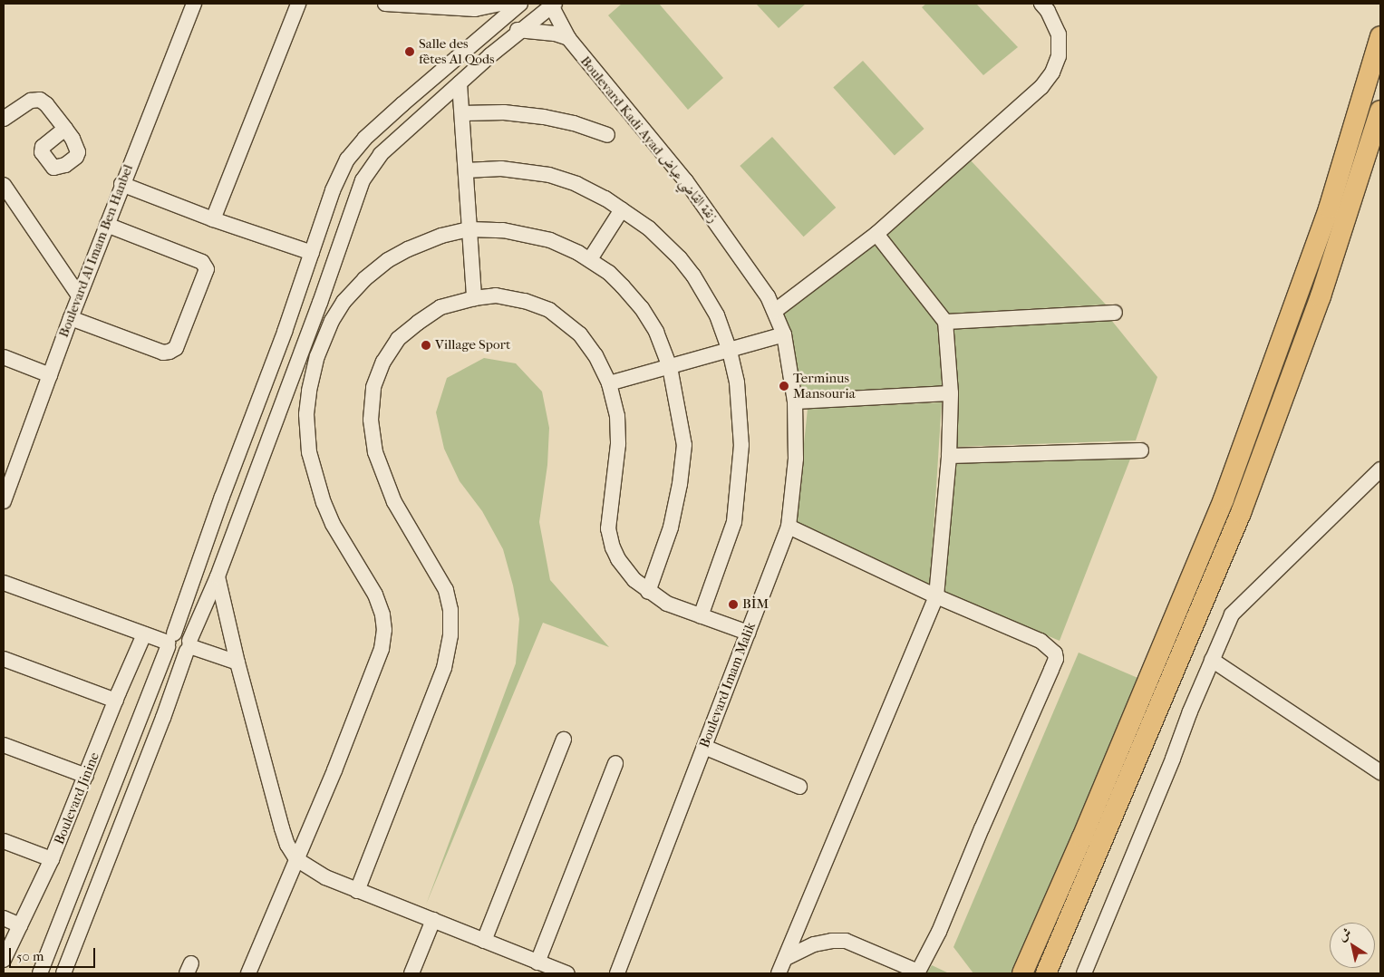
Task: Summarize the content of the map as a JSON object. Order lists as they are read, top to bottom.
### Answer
{
  "streets": {
    "street": [
      "Boulevard Kadi Ayad زنقة القاضي عياض",
      "Boulevard Al Imam Ben Hanbel",
      "Boulevard Imam Malik",
      "Boulevard Jinine"
    ]
  },
  "crossings": [
    ["Boulevard Kadi Ayad زنقة القاضي عياض", "Boulevard Imam Malik"]
  ],
  "places": [
    "Salle des fêtes Al Qods",
    "Village Sport",
    "Terminus Mansouria",
    "BİM"
  ],
  "scale_bar": "50 m",
  "north": "top left"
}
